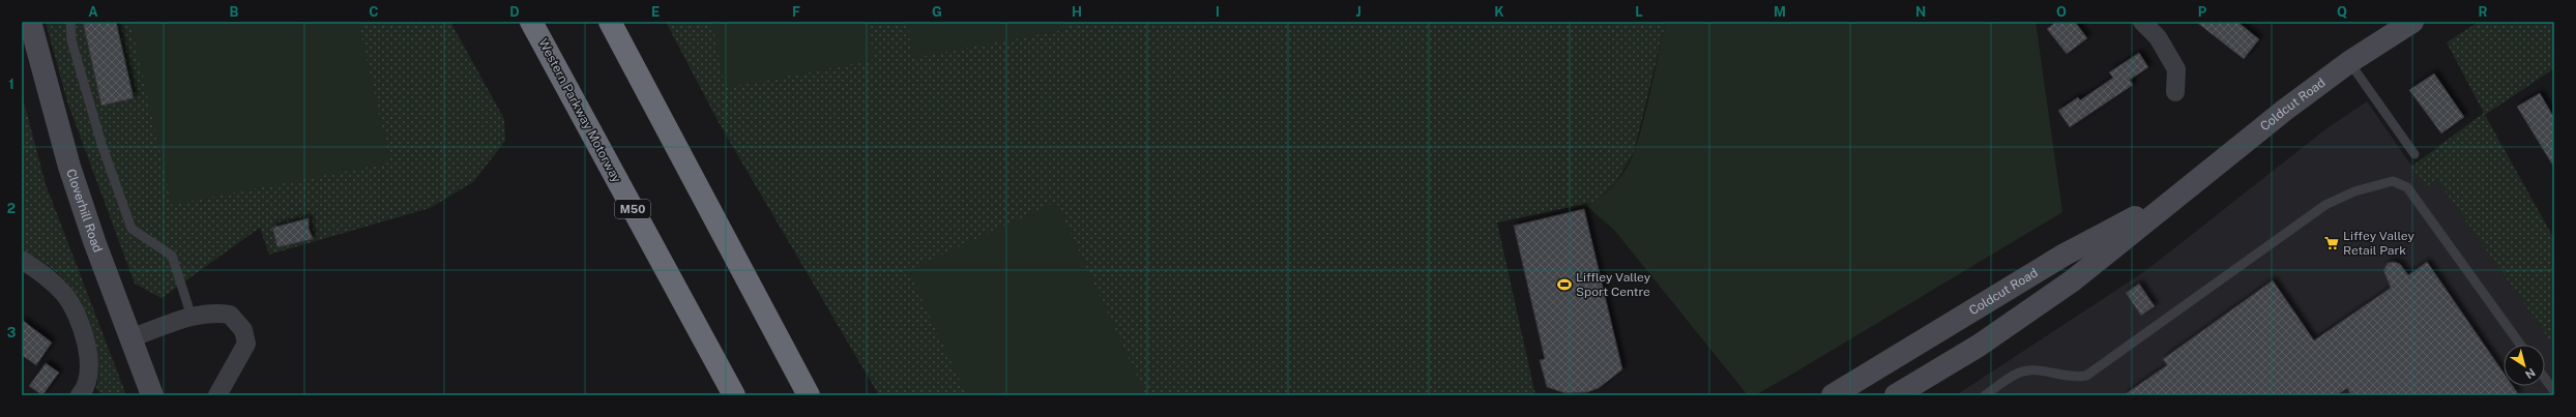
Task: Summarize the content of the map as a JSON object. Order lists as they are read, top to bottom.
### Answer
{
  "streets": {
    "highway": ["Western Parkway Motorway", "M50"],
    "main road": ["Coldcut Road", "Cloverhill Road"]
  },
  "places": {
    "supermarket": ["Liffey Valley Retail Park"],
    "sports": ["Liffley Valley Sport Centre"]
  },
  "north": "bottom right",
  "grid": {
    "columns": [
      "A",
      "B",
      "C",
      "D",
      "E",
      "F",
      "G",
      "H",
      "I",
      "J",
      "K",
      "L",
      "M",
      "N",
      "O",
      "P",
      "Q",
      "R"
    ],
    "rows": ["1", "2", "3"]
  }
}
